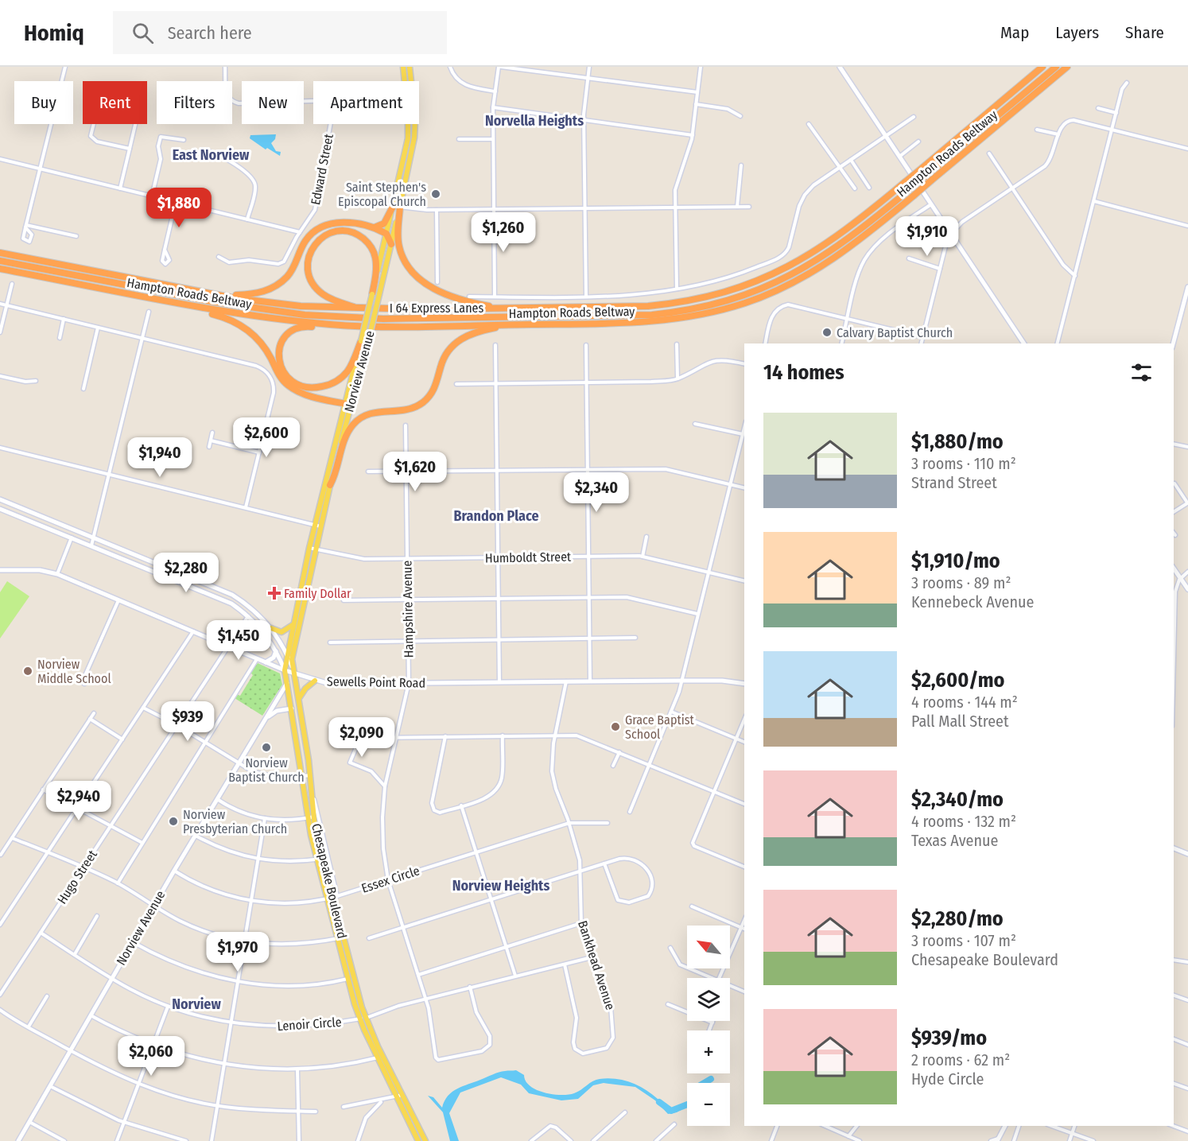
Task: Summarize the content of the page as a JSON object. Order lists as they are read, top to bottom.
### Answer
{
  "streets": {
    "highway": ["Hampton Roads Beltway", "I 64 Express Lanes"],
    "main road": ["Norview Avenue", "Sewells Point Road", "Chesapeake Boulevard"],
    "street": [
      "Edward Street",
      "Humboldt Street",
      "Hampshire Avenue",
      "Hugo Street",
      "Essex Circle",
      "Bankhead Avenue",
      "Lenoir Circle"
    ]
  },
  "crossings": [
    ["Norview Avenue", "Humboldt Street"],
    ["Norview Avenue", "Sewells Point Road"],
    ["Norview Avenue", "Essex Circle"],
    ["Norview Avenue", "Chesapeake Boulevard"],
    ["Norview Avenue", "Lenoir Circle"],
    ["Humboldt Street", "Hampshire Avenue"],
    ["Hampshire Avenue", "Sewells Point Road"],
    ["Hampshire Avenue", "Essex Circle"],
    ["Hampshire Avenue", "Lenoir Circle"],
    ["Sewells Point Road", "Hugo Street"],
    ["Sewells Point Road", "Chesapeake Boulevard"],
    ["Sewells Point Road", "Bankhead Avenue"],
    ["Hugo Street", "Chesapeake Boulevard"],
    ["Hugo Street", "Lenoir Circle"],
    ["Essex Circle", "Chesapeake Boulevard"],
    ["Essex Circle", "Bankhead Avenue"],
    ["Chesapeake Boulevard", "Lenoir Circle"],
    ["Bankhead Avenue", "Lenoir Circle"]
  ],
  "districts": [
    "Norvella Heights",
    "East Norview",
    "Brandon Place",
    "Norview Heights",
    "Norview"
  ],
  "places": {
    "other": [
      "Saint Stephen's Episcopal Church",
      "Calvary Baptist Church",
      "Norview Middle School",
      "Grace Baptist School",
      "Norview Baptist Church",
      "Norview Presbyterian Church"
    ],
    "health": ["Family Dollar"]
  },
  "north": "top left",
  "page": {
    "header": "Homiq",
    "search": "Search here",
    "nav": ["Map", "Layers", "Share"],
    "chip": [
      "Buy",
      "Rent",
      "Filters",
      "New",
      "Apartment"
    ],
    "price": [
      "$1,880",
      "$1,260",
      "$1,910",
      "$2,600",
      "$1,940",
      "$1,620",
      "$2,340",
      "$2,280",
      "$1,450",
      "$939",
      "$2,090",
      "$2,940",
      "$1,970",
      "$2,060"
    ],
    "heading": "14 homes",
    "list": [
      {
        "name": "$1,880/mo",
        "note": "3 rooms · 110 m² · Strand Street"
      },
      {
        "name": "$1,910/mo",
        "note": "3 rooms · 89 m² · Kennebeck Avenue"
      },
      {
        "name": "$2,600/mo",
        "note": "4 rooms · 144 m² · Pall Mall Street"
      },
      {
        "name": "$2,340/mo",
        "note": "4 rooms · 132 m² · Texas Avenue"
      },
      {
        "name": "$2,280/mo",
        "note": "3 rooms · 107 m² · Chesapeake Boulevard"
      },
      {
        "name": "$939/mo",
        "note": "2 rooms · 62 m² · Hyde Circle"
      }
    ],
    "map_buttons": ["+", "−"]
  }
}
